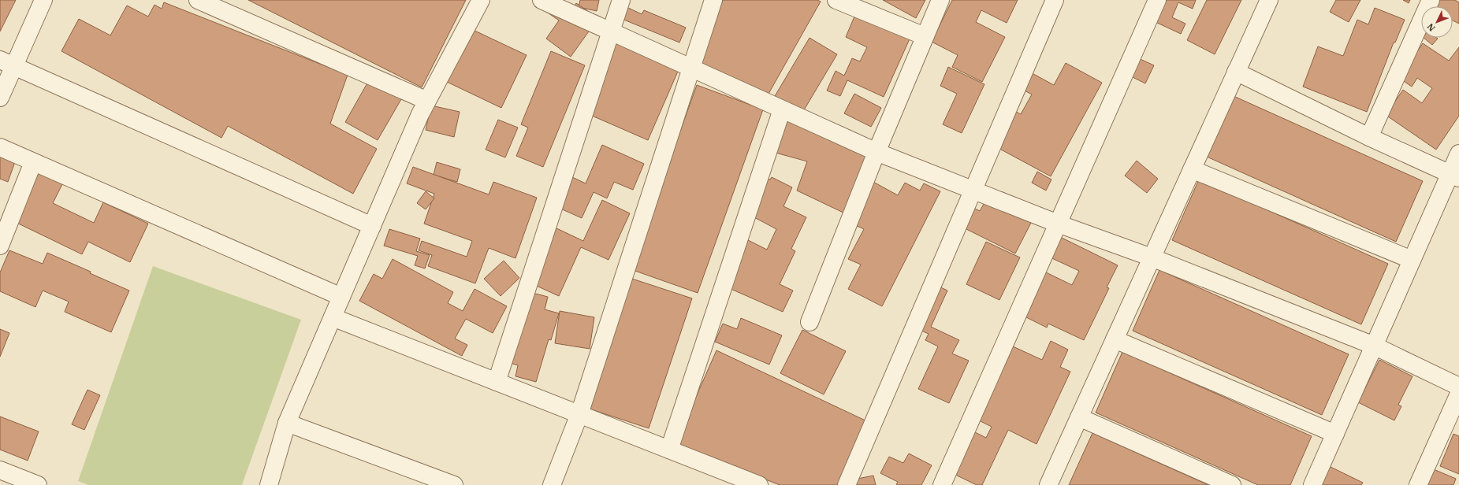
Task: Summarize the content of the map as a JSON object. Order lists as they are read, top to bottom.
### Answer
{
  "north": "bottom left"
}
